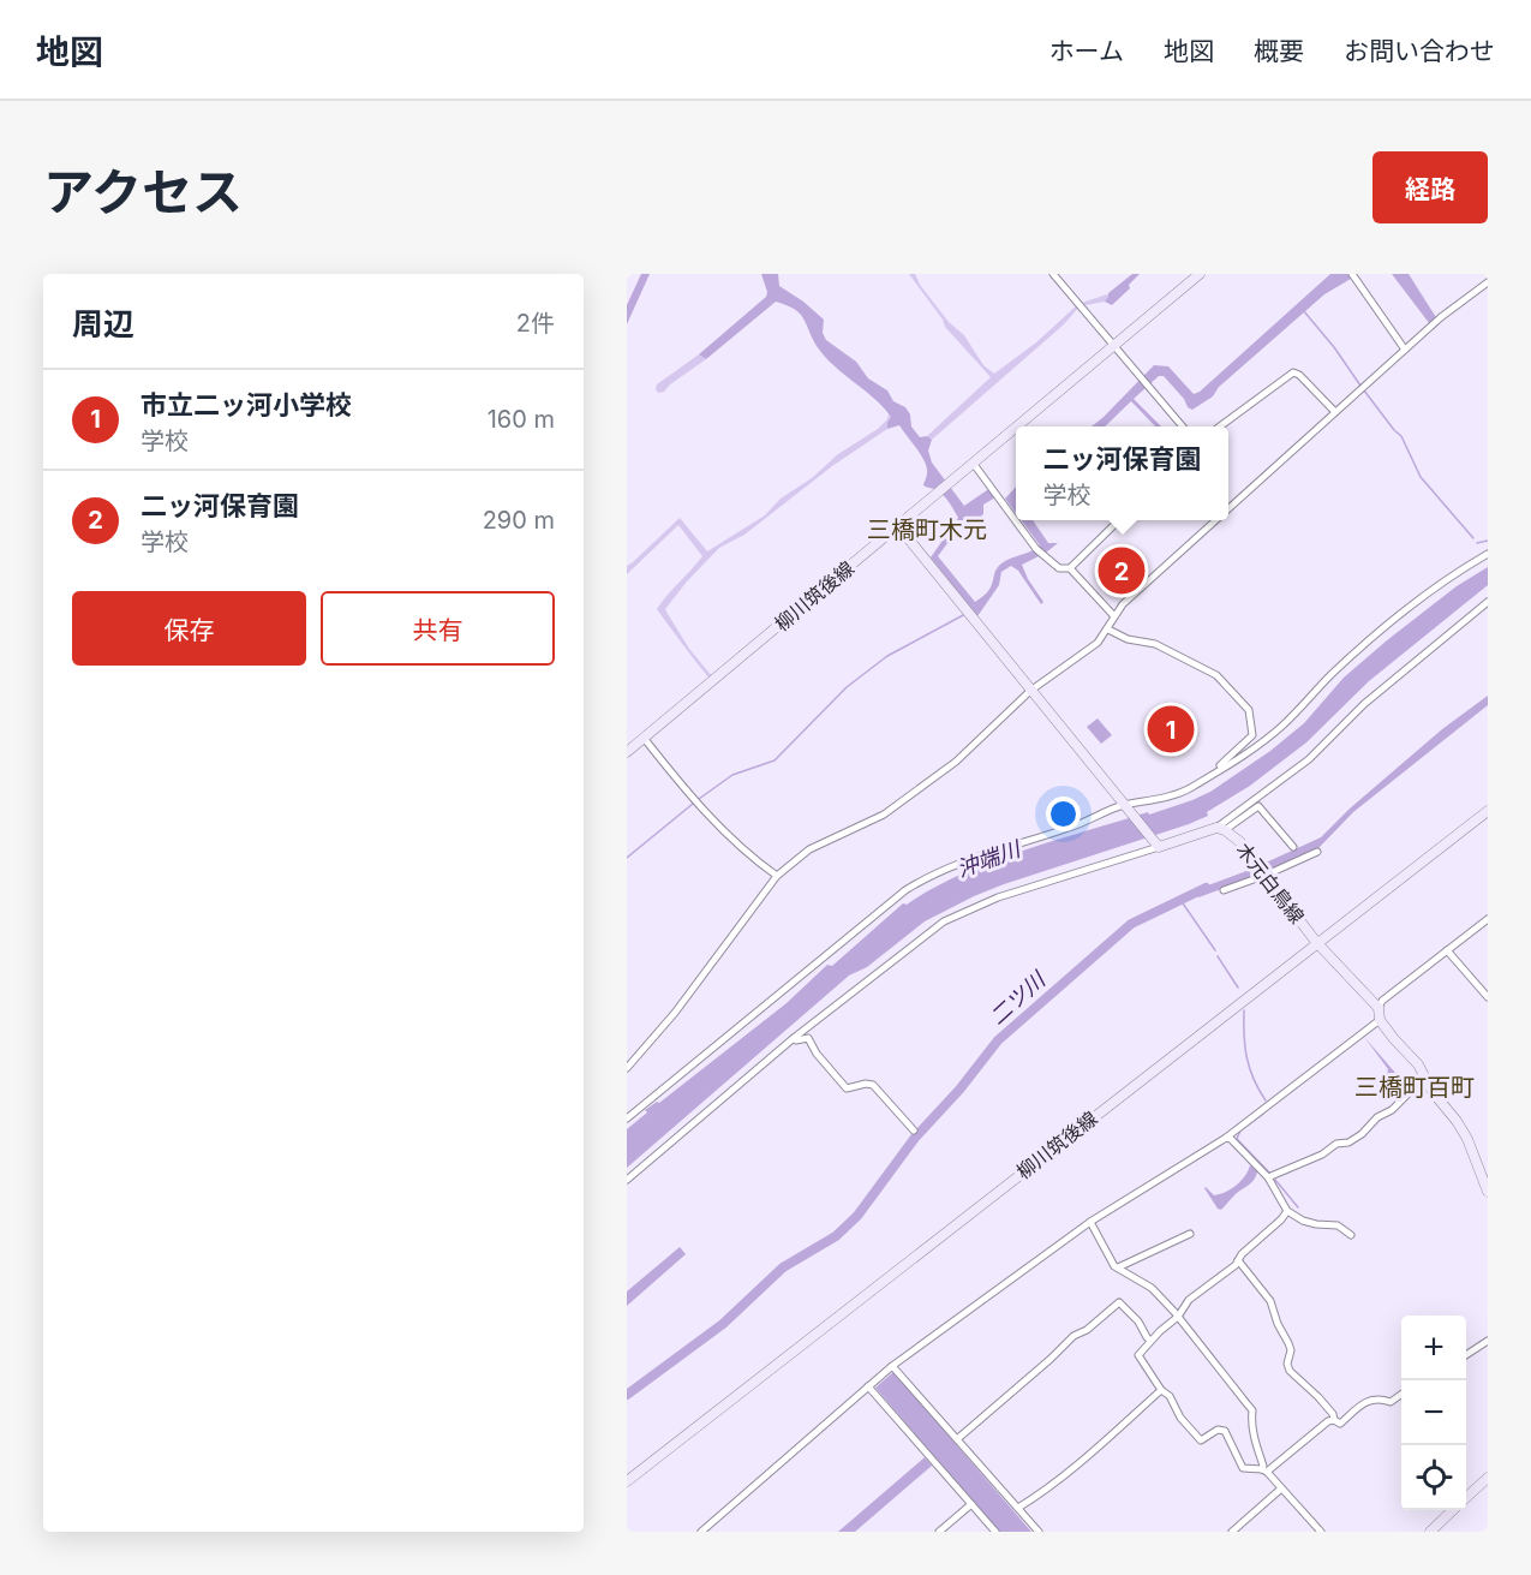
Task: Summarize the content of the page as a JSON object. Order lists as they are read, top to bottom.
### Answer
{
  "streets": {
    "main road": ["柳川筑後線", "木元白鳥線"]
  },
  "crossings": [
    ["柳川筑後線", "木元白鳥線"]
  ],
  "districts": ["三橋町木元", "三橋町百町"],
  "water": ["沖端川", "二ツ川"],
  "page": {
    "header": "地図",
    "nav": [
      "ホーム",
      "地図",
      "概要",
      "お問い合わせ"
    ],
    "title": "アクセス",
    "buttons": [
      "経路",
      ["保存", "共有"]
    ],
    "heading": ["周辺", "2件"],
    "list": [
      {
        "mark": "1",
        "name": "市立二ッ河小学校",
        "note": "学校",
        "value": "160 m"
      },
      {
        "mark": "2",
        "name": "二ッ河保育園",
        "note": "学校",
        "value": "290 m"
      }
    ],
    "popup": ["二ッ河保育園", "学校"],
    "pins": ["2", "1"],
    "map_buttons": ["+", "−"]
  }
}
